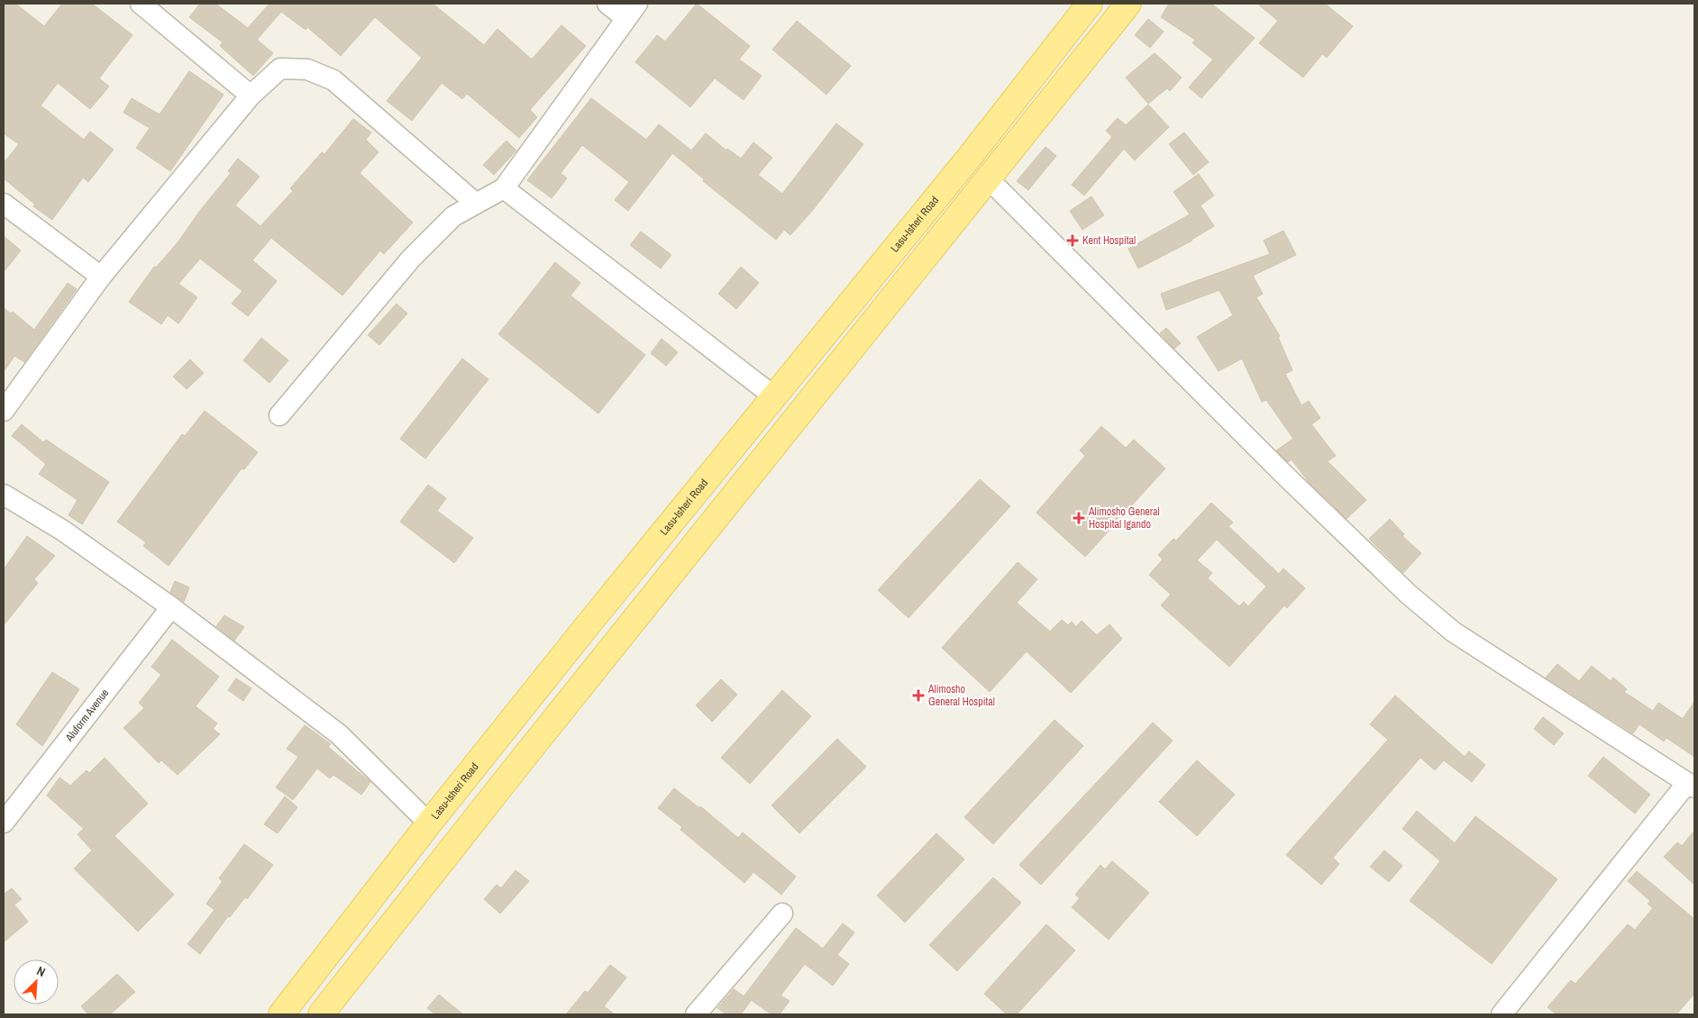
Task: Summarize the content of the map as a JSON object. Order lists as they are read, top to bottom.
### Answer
{
  "streets": {
    "main road": ["Lasu-Isheri Road"],
    "street": ["Aluform Avenue"]
  },
  "places": {
    "health": ["Kent Hospital", "Alimosho General Hospital Igando", "Alimosho General Hospital"]
  },
  "north": "top right"
}
